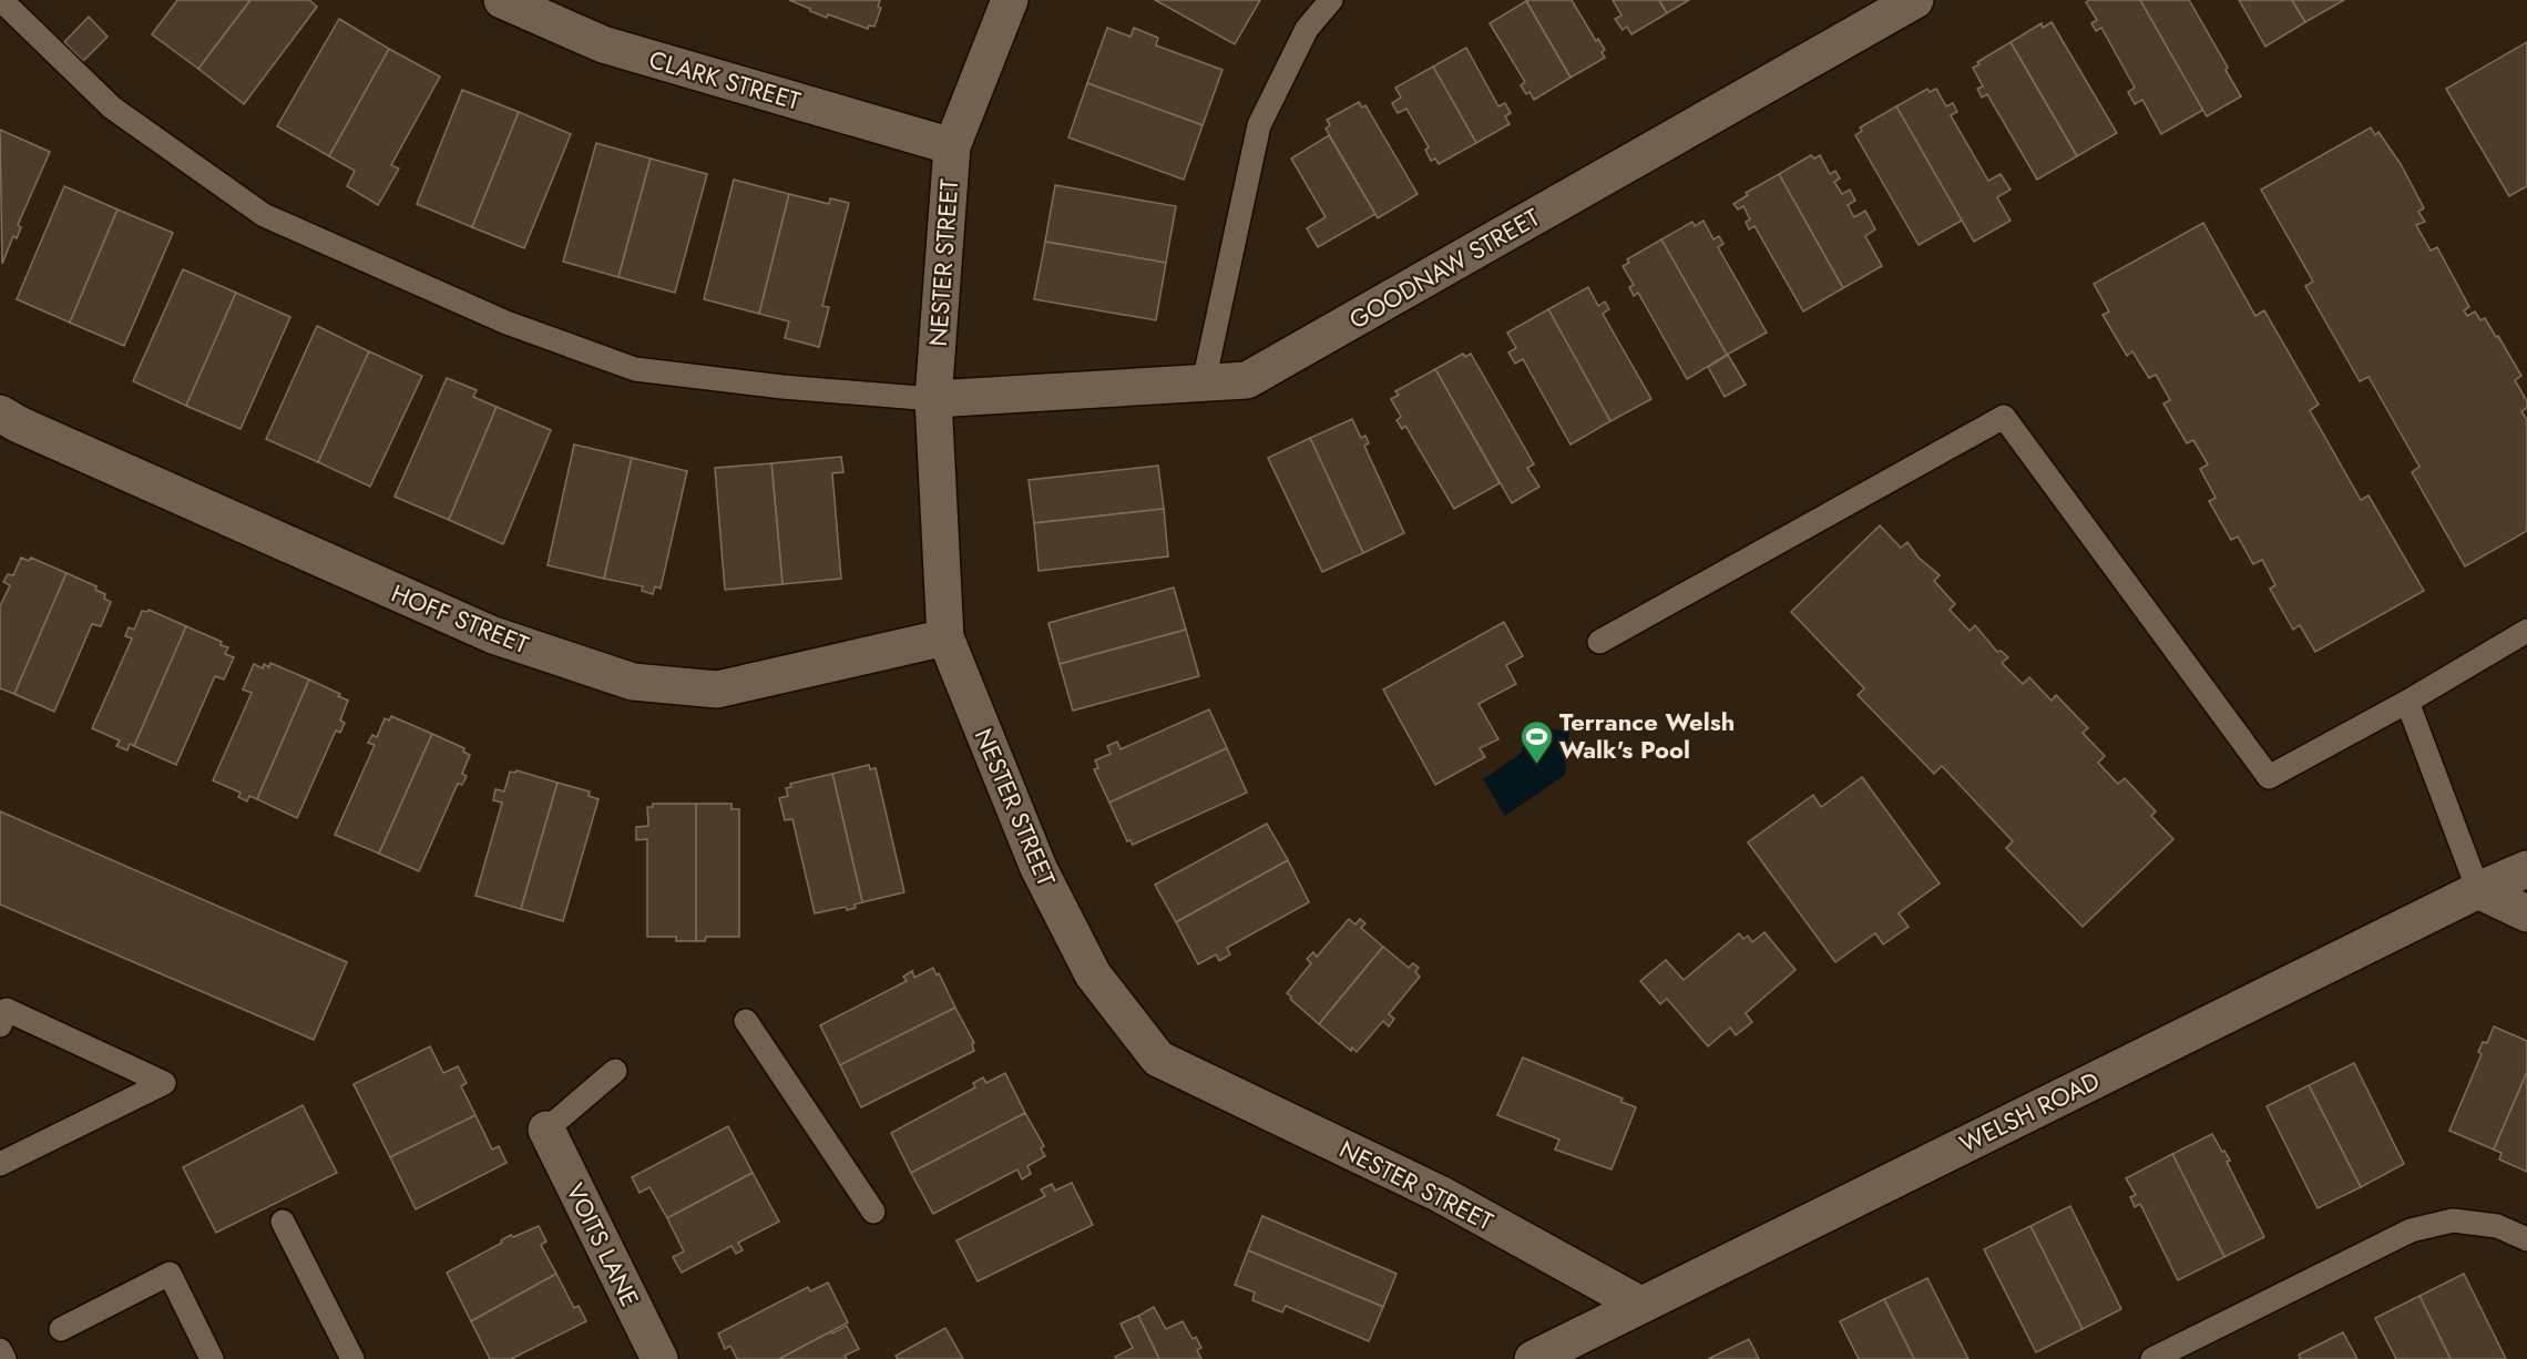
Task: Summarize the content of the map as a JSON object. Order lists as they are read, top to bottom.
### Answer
{
  "streets": {
    "street": [
      "CLARK STREET",
      "NESTER STREET",
      "GOODNAW STREET",
      "HOFF STREET",
      "WELSH ROAD",
      "VOITS LANE"
    ]
  },
  "crossings": [
    ["CLARK STREET", "NESTER STREET"],
    ["NESTER STREET", "GOODNAW STREET"],
    ["NESTER STREET", "HOFF STREET"],
    ["NESTER STREET", "WELSH ROAD"]
  ],
  "places": {
    "sports": ["Terrance Welsh Walk's Pool"]
  }
}
